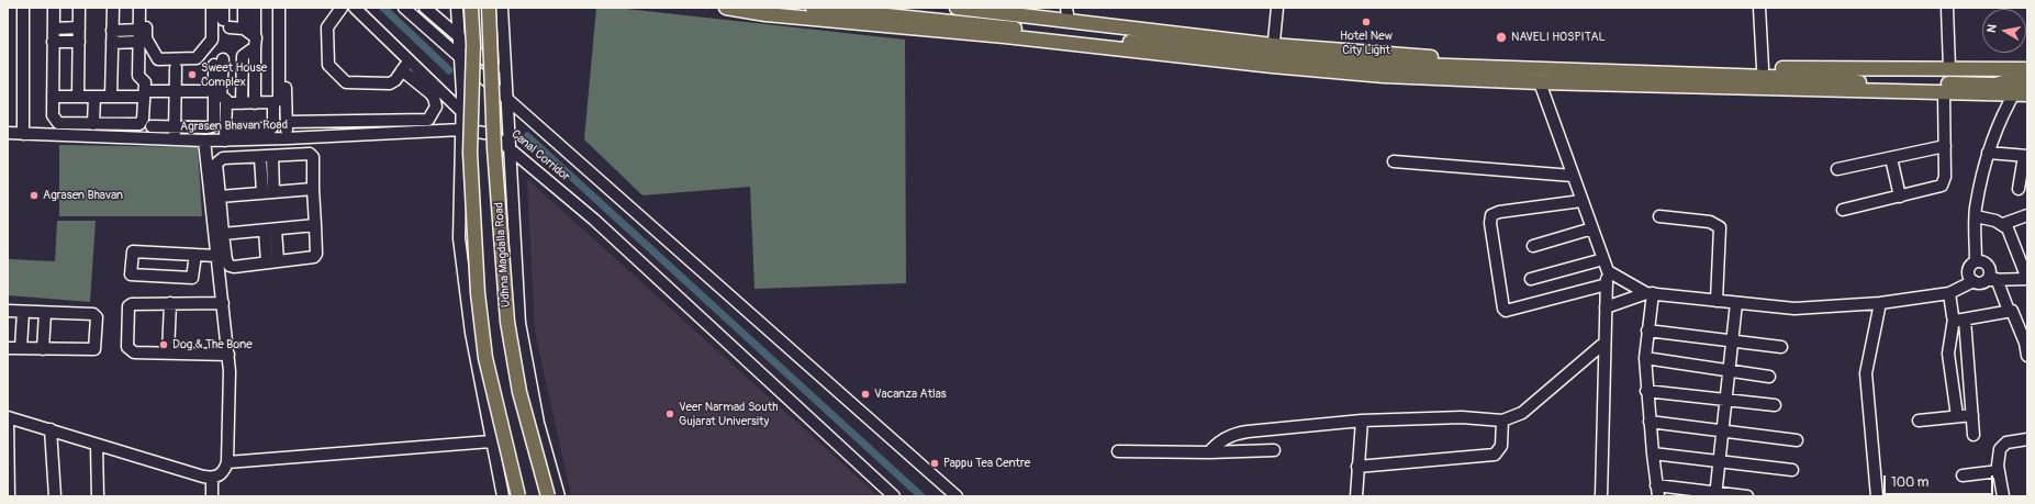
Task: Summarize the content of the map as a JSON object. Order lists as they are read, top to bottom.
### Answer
{
  "streets": {
    "main road": ["Udhna Magdalla Road"],
    "street": ["Agrasen Bhavan Road", "Canal Corridor"]
  },
  "crossings": [
    ["Agrasen Bhavan Road", "Canal Corridor"]
  ],
  "places": [
    "Hotel New City Light",
    "NAVELI HOSPITAL",
    "Sweet House Complex",
    "Agrasen Bhavan",
    "Dog & The Bone",
    "Vacanza Atlas",
    "Veer Narmad South Gujarat University",
    "Pappu Tea Centre"
  ],
  "scale_bar": "100 m",
  "north": "left"
}
